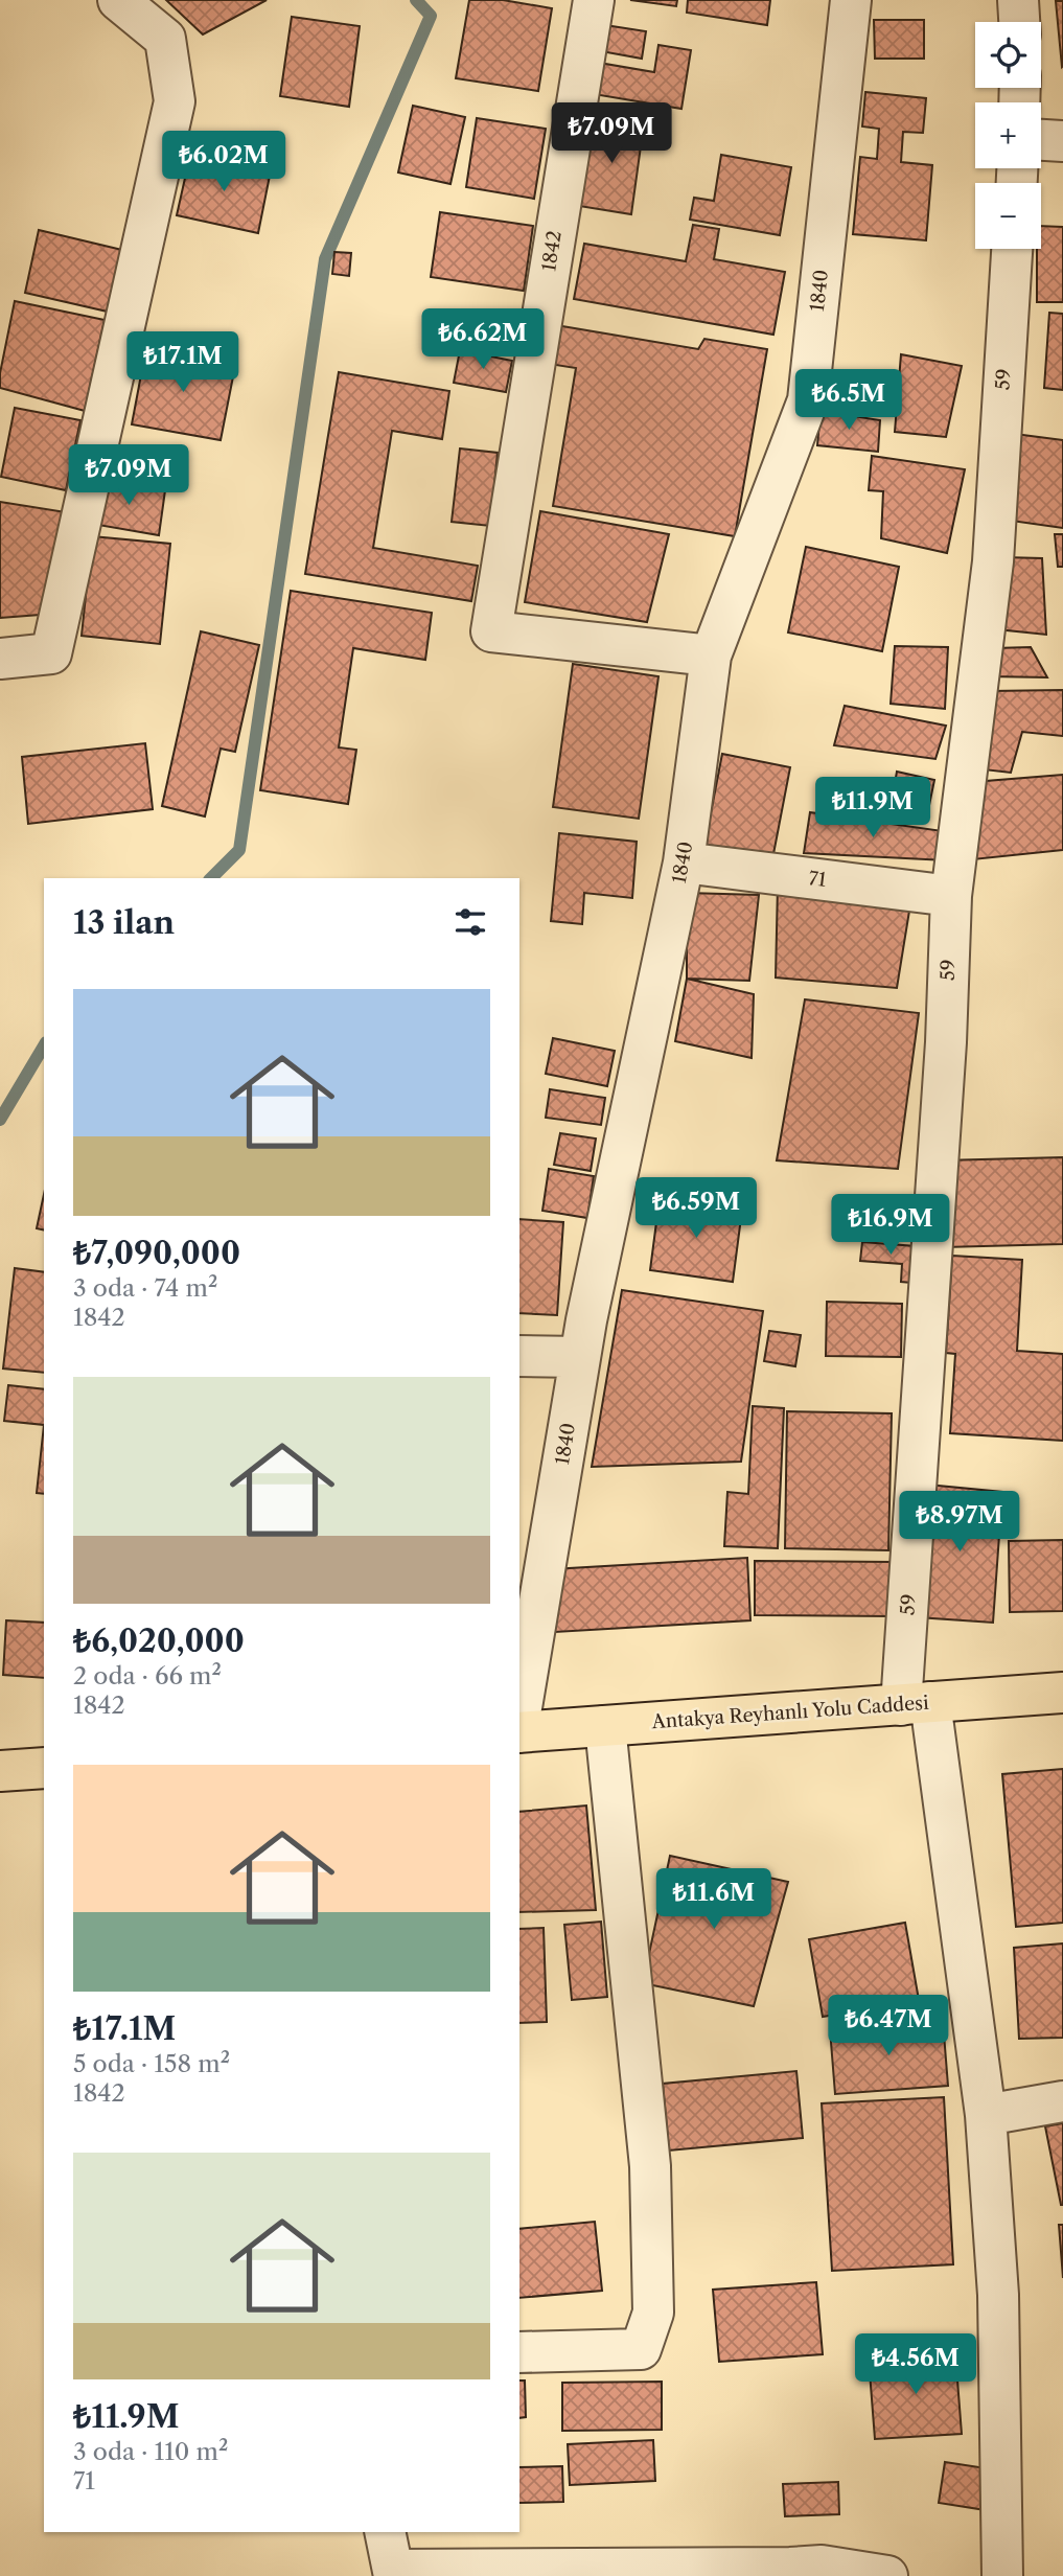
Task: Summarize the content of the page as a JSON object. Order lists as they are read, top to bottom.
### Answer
{
  "streets": {
    "main road": ["Antakya Reyhanlı Yolu Caddesi"],
    "street": [
      "1842",
      "1840",
      "59",
      "71"
    ]
  },
  "crossings": [
    ["1842", "1840"],
    ["1840", "71"],
    ["59", "71"],
    ["59", "Antakya Reyhanlı Yolu Caddesi"]
  ],
  "page": {
    "map_buttons": ["+", "−"],
    "price": [
      "₺7.09M",
      "₺6.02M",
      "₺6.62M",
      "₺17.1M",
      "₺6.5M",
      "₺7.09M",
      "₺11.9M",
      "₺6.59M",
      "₺16.9M",
      "₺8.97M",
      "₺11.6M",
      "₺6.47M",
      "₺4.56M"
    ],
    "heading": "13 ilan",
    "list": [
      {
        "name": "₺7,090,000",
        "note": "3 oda · 74 m² · 1842"
      },
      {
        "name": "₺6,020,000",
        "note": "2 oda · 66 m² · 1842"
      },
      {
        "name": "₺17.1M",
        "note": "5 oda · 158 m² · 1842"
      },
      {
        "name": "₺11.9M",
        "note": "3 oda · 110 m² · 71"
      }
    ]
  }
}
